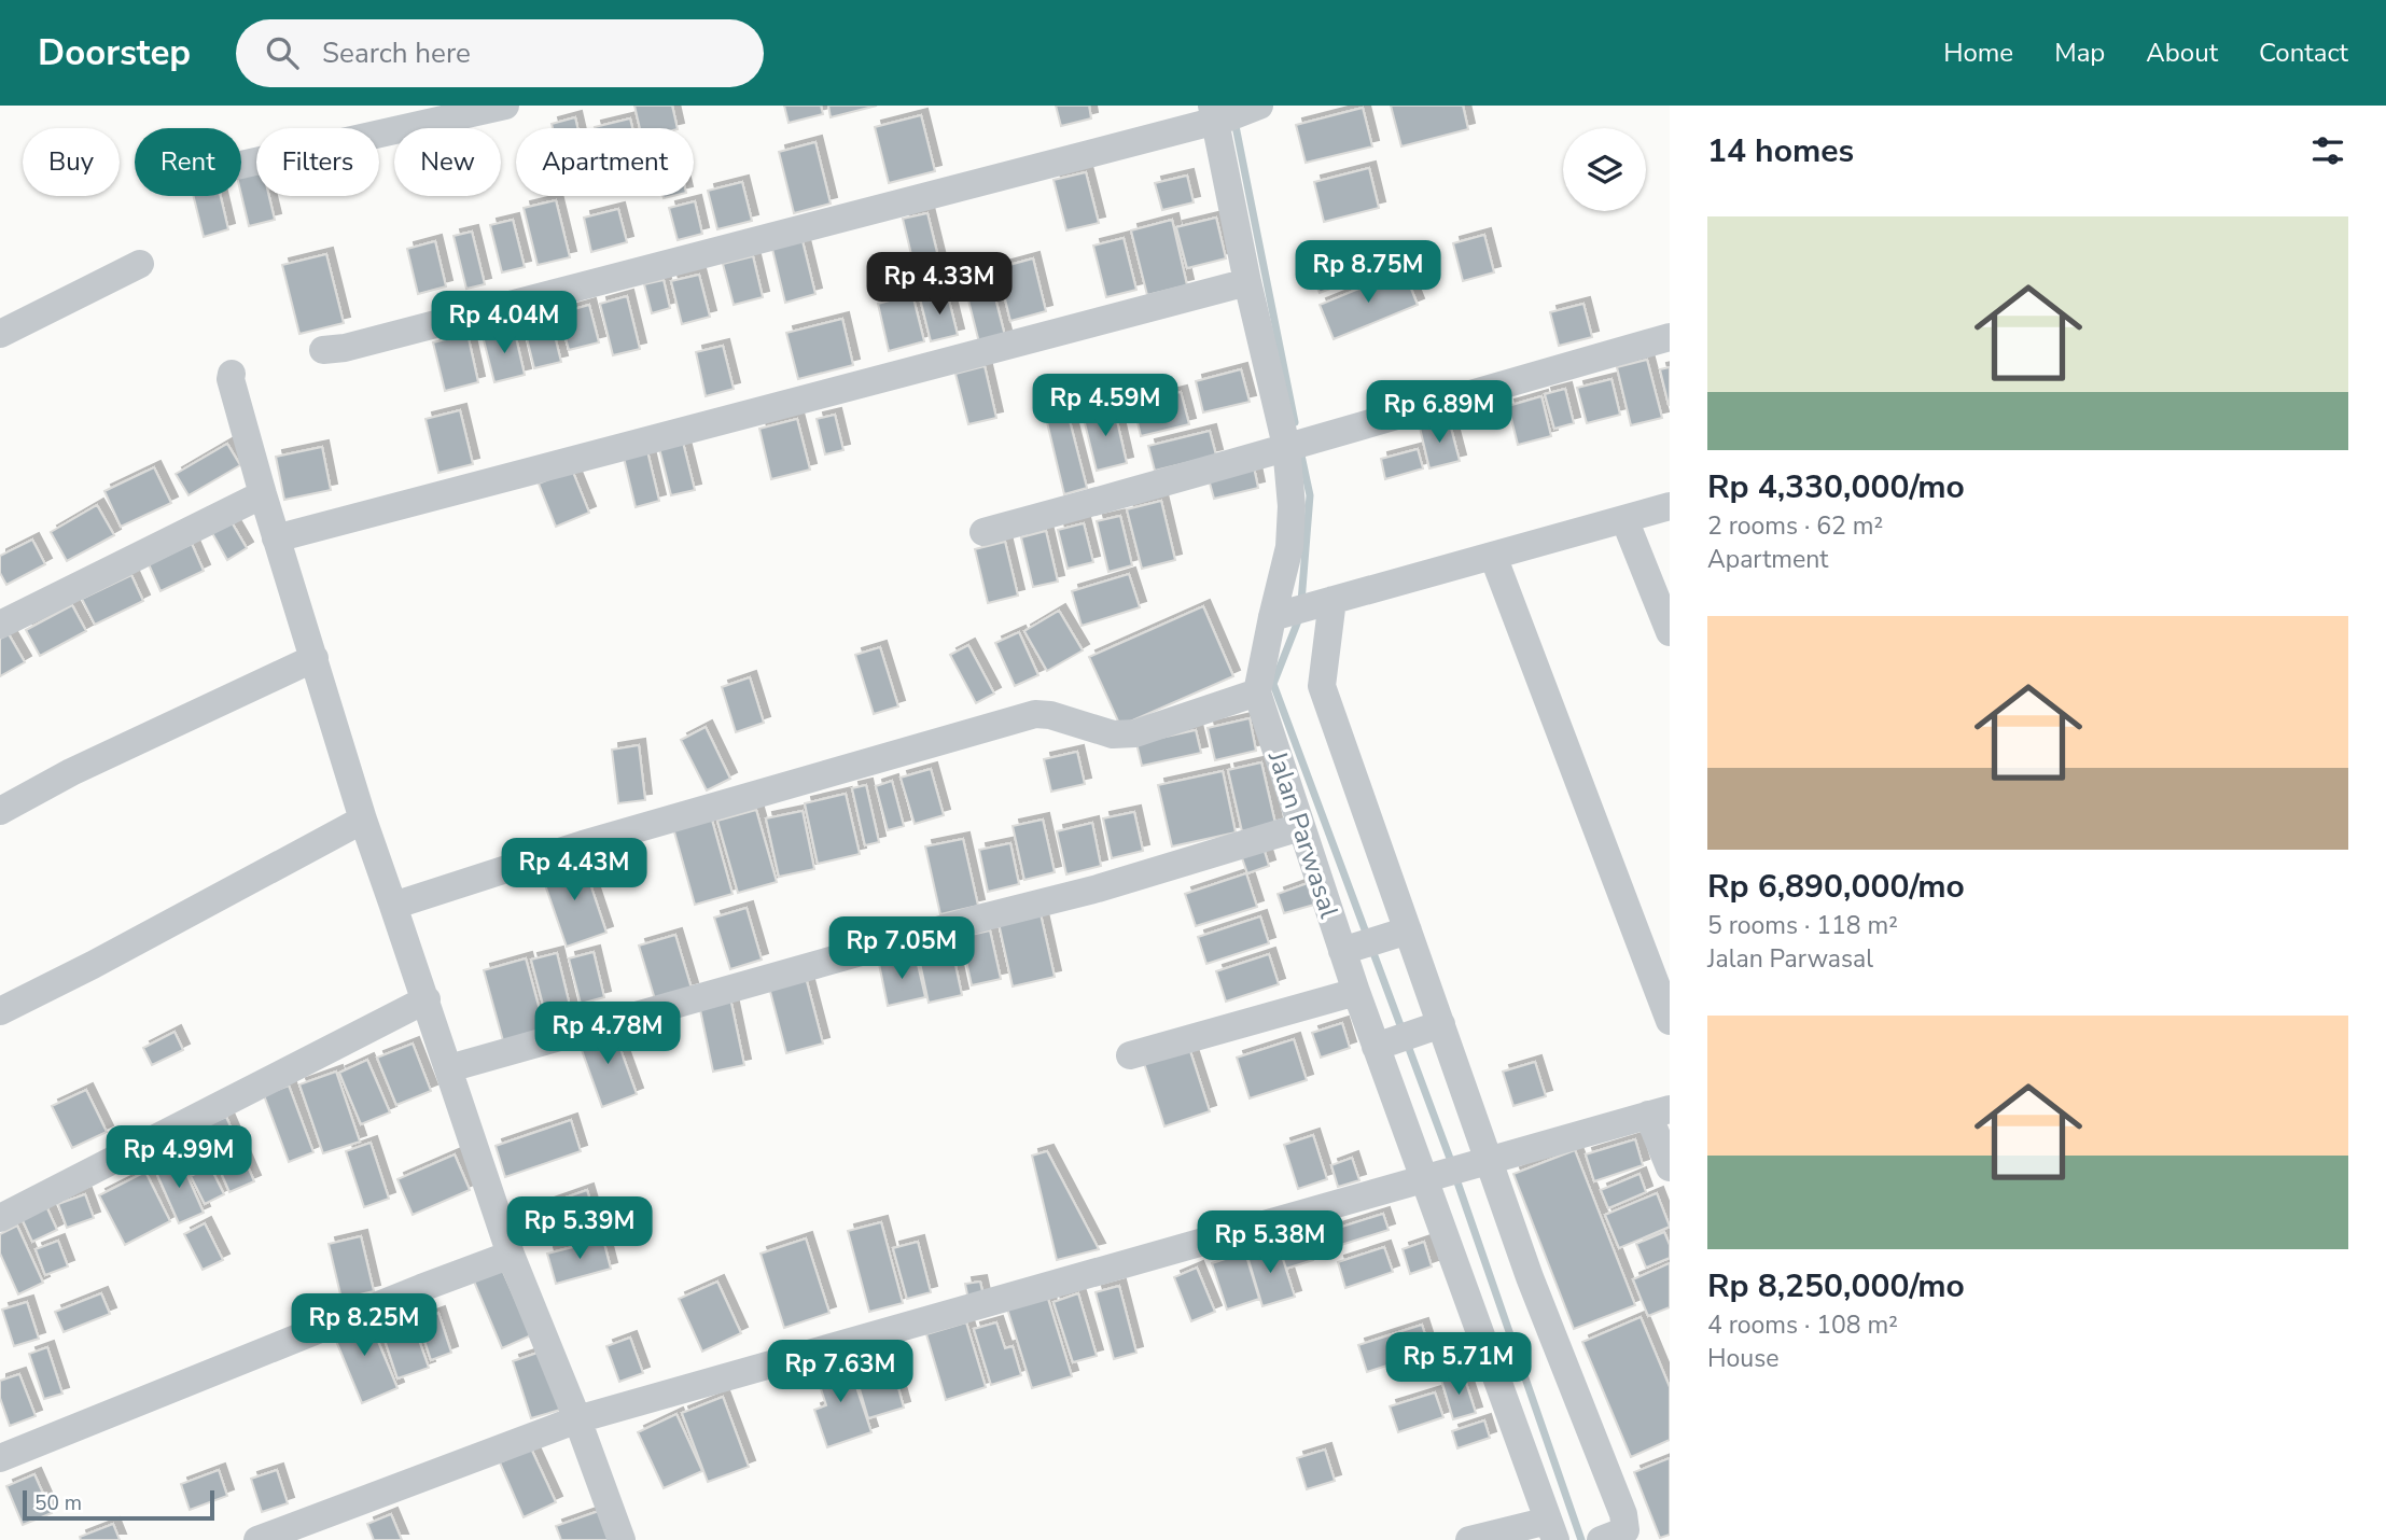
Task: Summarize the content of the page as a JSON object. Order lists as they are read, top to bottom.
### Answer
{
  "streets": {
    "street": ["Jalan Parwasal"]
  },
  "scale_bar": "50 m",
  "page": {
    "header": "Doorstep",
    "search": "Search here",
    "nav": [
      "Home",
      "Map",
      "About",
      "Contact"
    ],
    "heading": "14 homes",
    "chip": [
      "Buy",
      "Rent",
      "Filters",
      "New",
      "Apartment"
    ],
    "list": [
      {
        "name": "Rp 4,330,000/mo",
        "note": "2 rooms · 62 m² · Apartment"
      },
      {
        "name": "Rp 6,890,000/mo",
        "note": "5 rooms · 118 m² · Jalan Parwasal"
      },
      {
        "name": "Rp 8,250,000/mo",
        "note": "4 rooms · 108 m² · House"
      }
    ],
    "price": [
      "Rp 8.75M",
      "Rp 4.33M",
      "Rp 4.04M",
      "Rp 4.59M",
      "Rp 6.89M",
      "Rp 4.43M",
      "Rp 7.05M",
      "Rp 4.78M",
      "Rp 4.99M",
      "Rp 5.39M",
      "Rp 5.38M",
      "Rp 8.25M",
      "Rp 5.71M",
      "Rp 7.63M"
    ],
    "scale": "50 m"
  }
}
